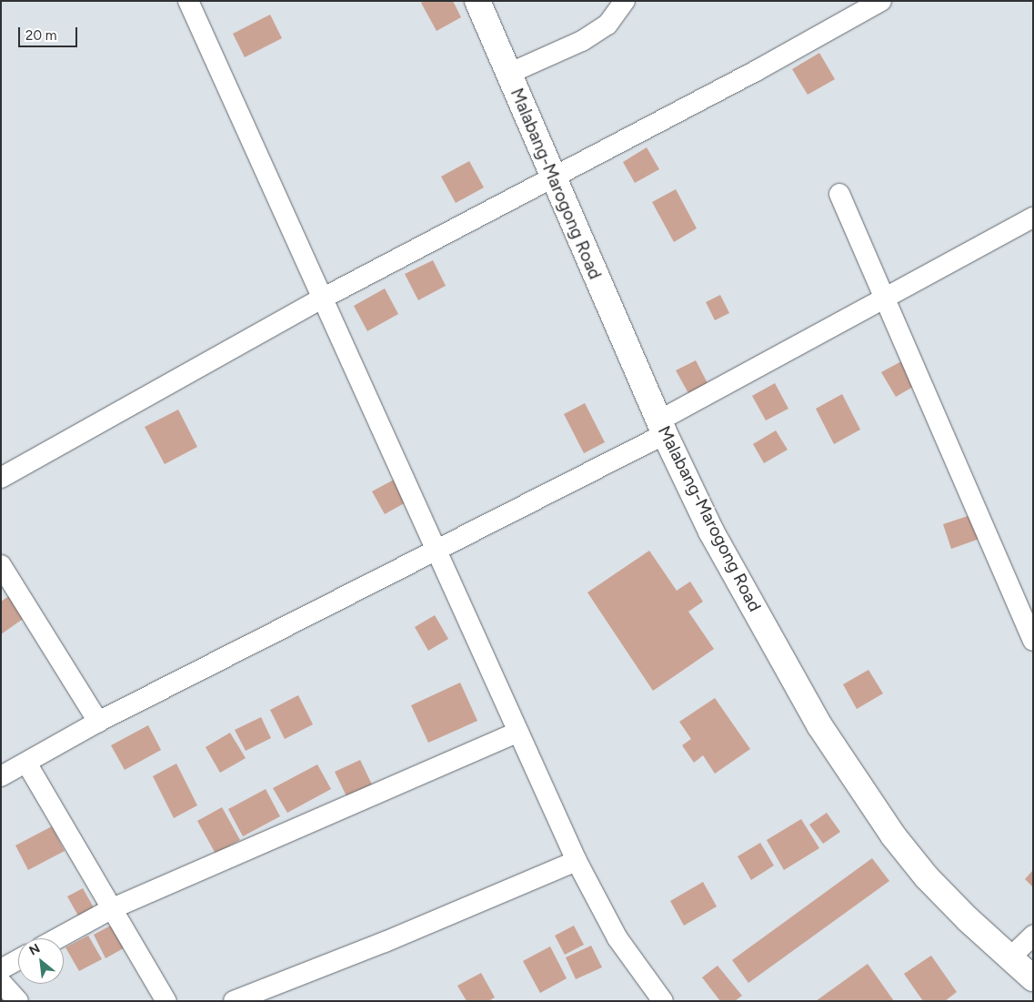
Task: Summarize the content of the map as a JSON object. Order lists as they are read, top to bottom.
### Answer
{
  "streets": {
    "main road": ["Malabang-Marogong Road"]
  },
  "scale_bar": "20 m",
  "north": "top left"
}
